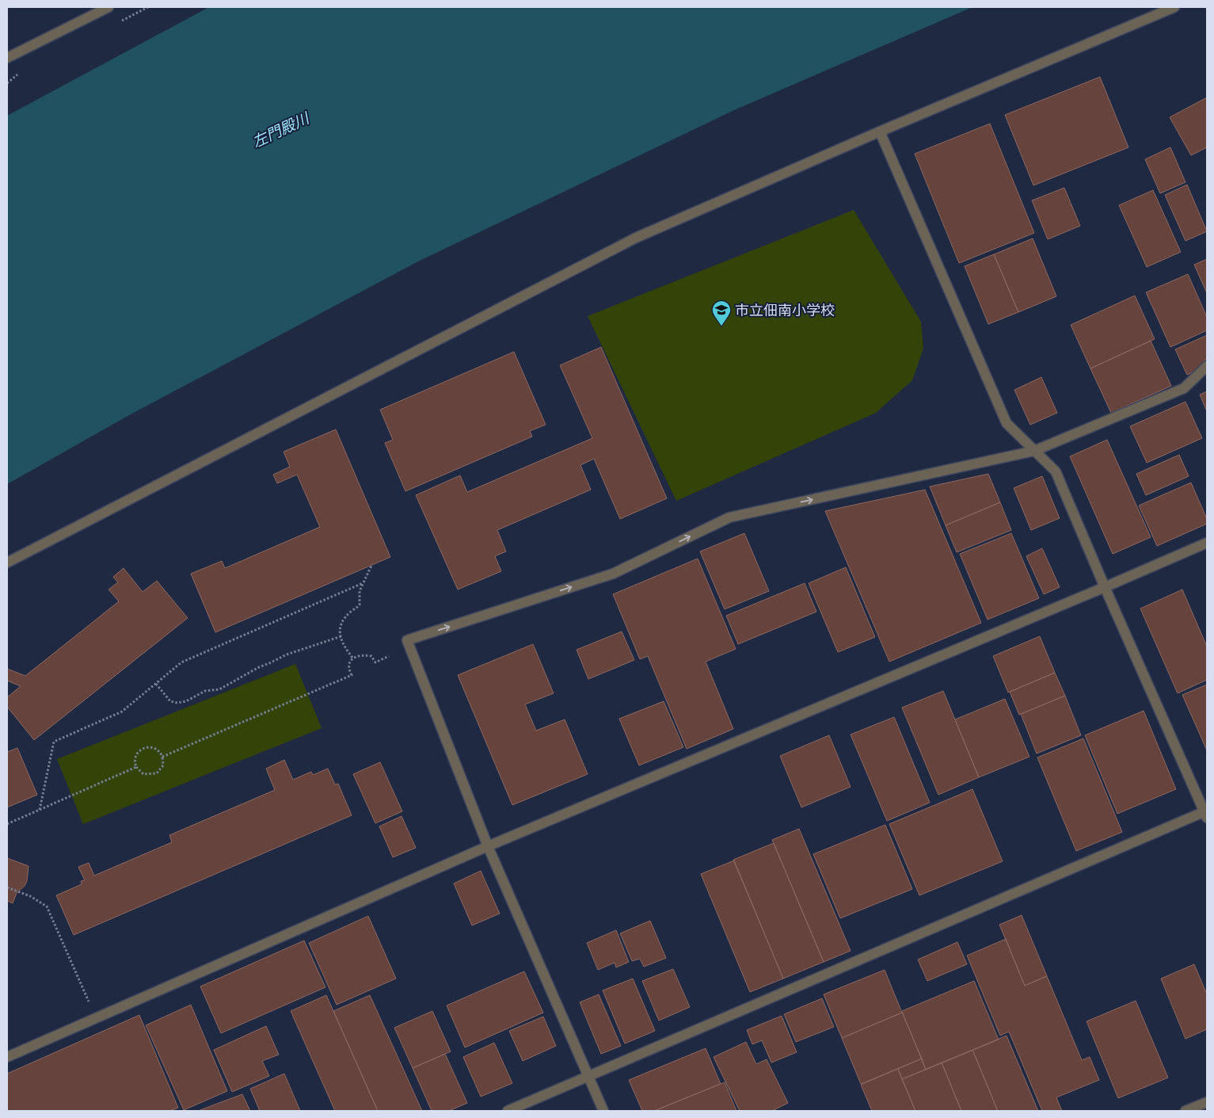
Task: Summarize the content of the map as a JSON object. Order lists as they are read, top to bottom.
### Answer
{
  "water": ["左門殿川"],
  "places": {
    "school or university": ["市立佃南小学校"]
  }
}
